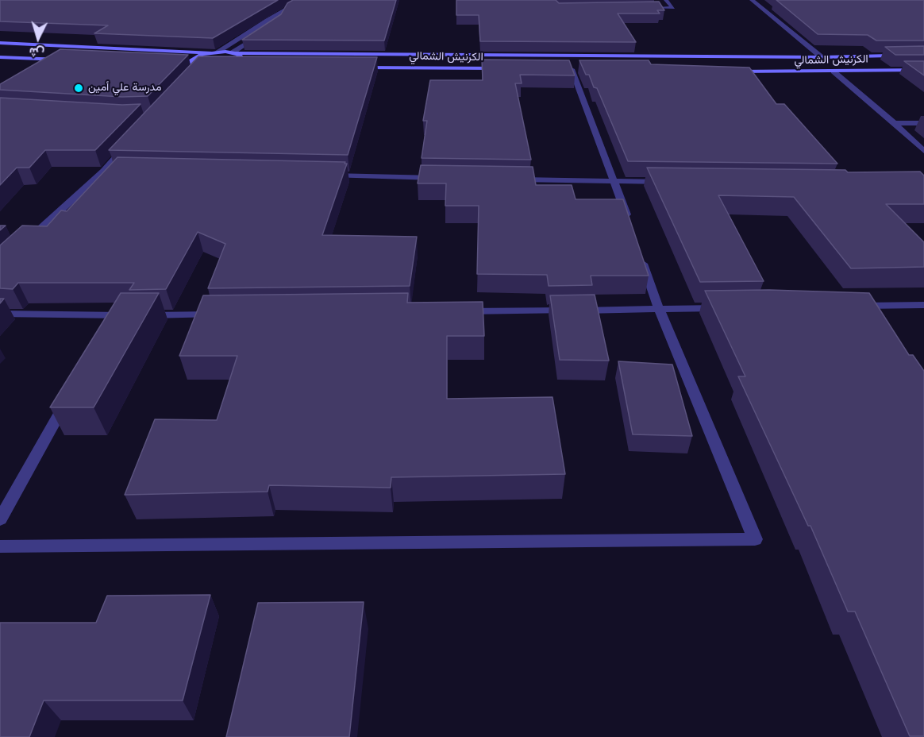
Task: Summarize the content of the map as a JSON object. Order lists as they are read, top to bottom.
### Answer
{
  "streets": {
    "main road": ["الكرنيش الشمالي"]
  },
  "places": ["مدرسة علي أمين"],
  "north": "bottom"
}
